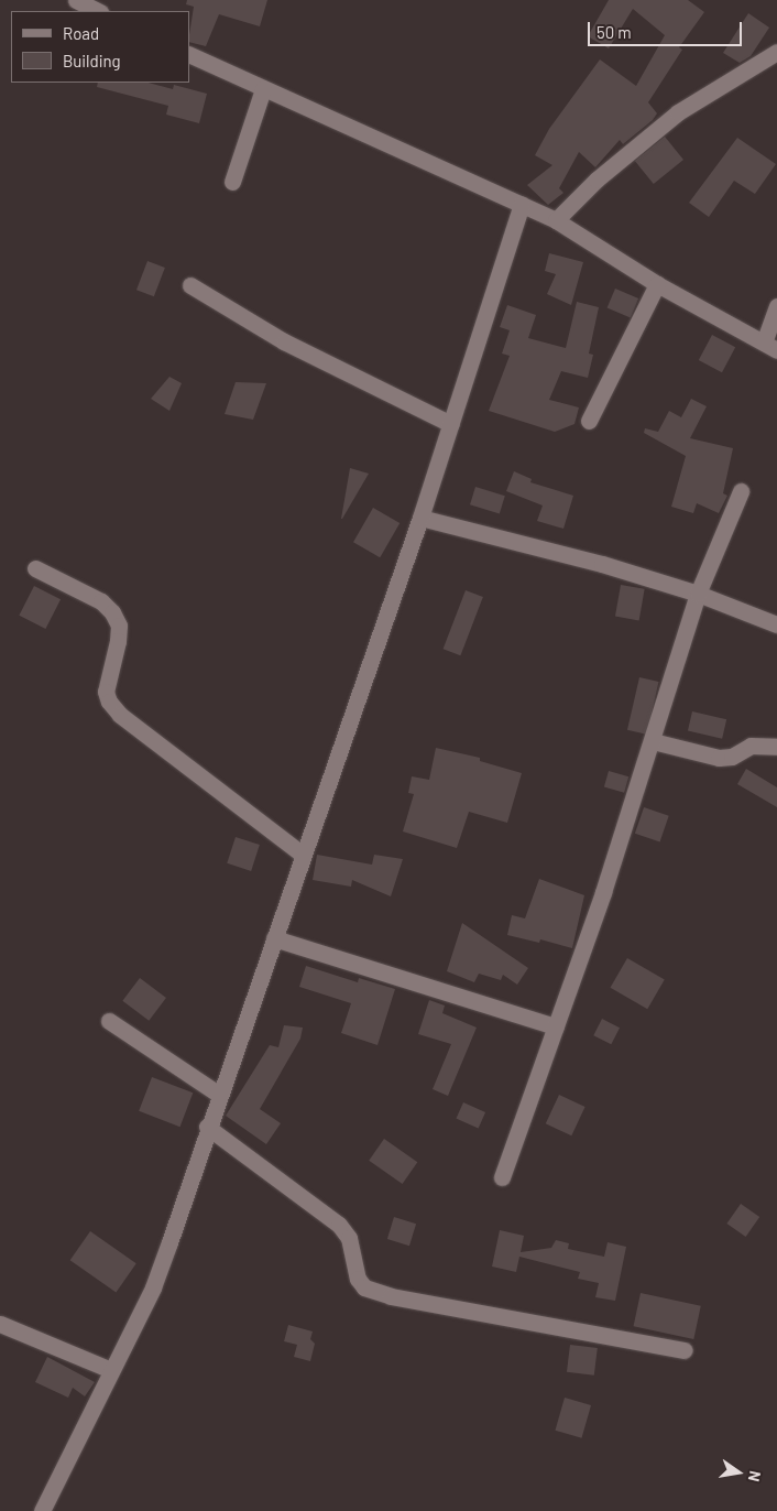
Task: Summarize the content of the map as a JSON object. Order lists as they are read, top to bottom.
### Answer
{
  "legend": ["Road", "Building"],
  "scale_bar": "50 m",
  "north": "right"
}
